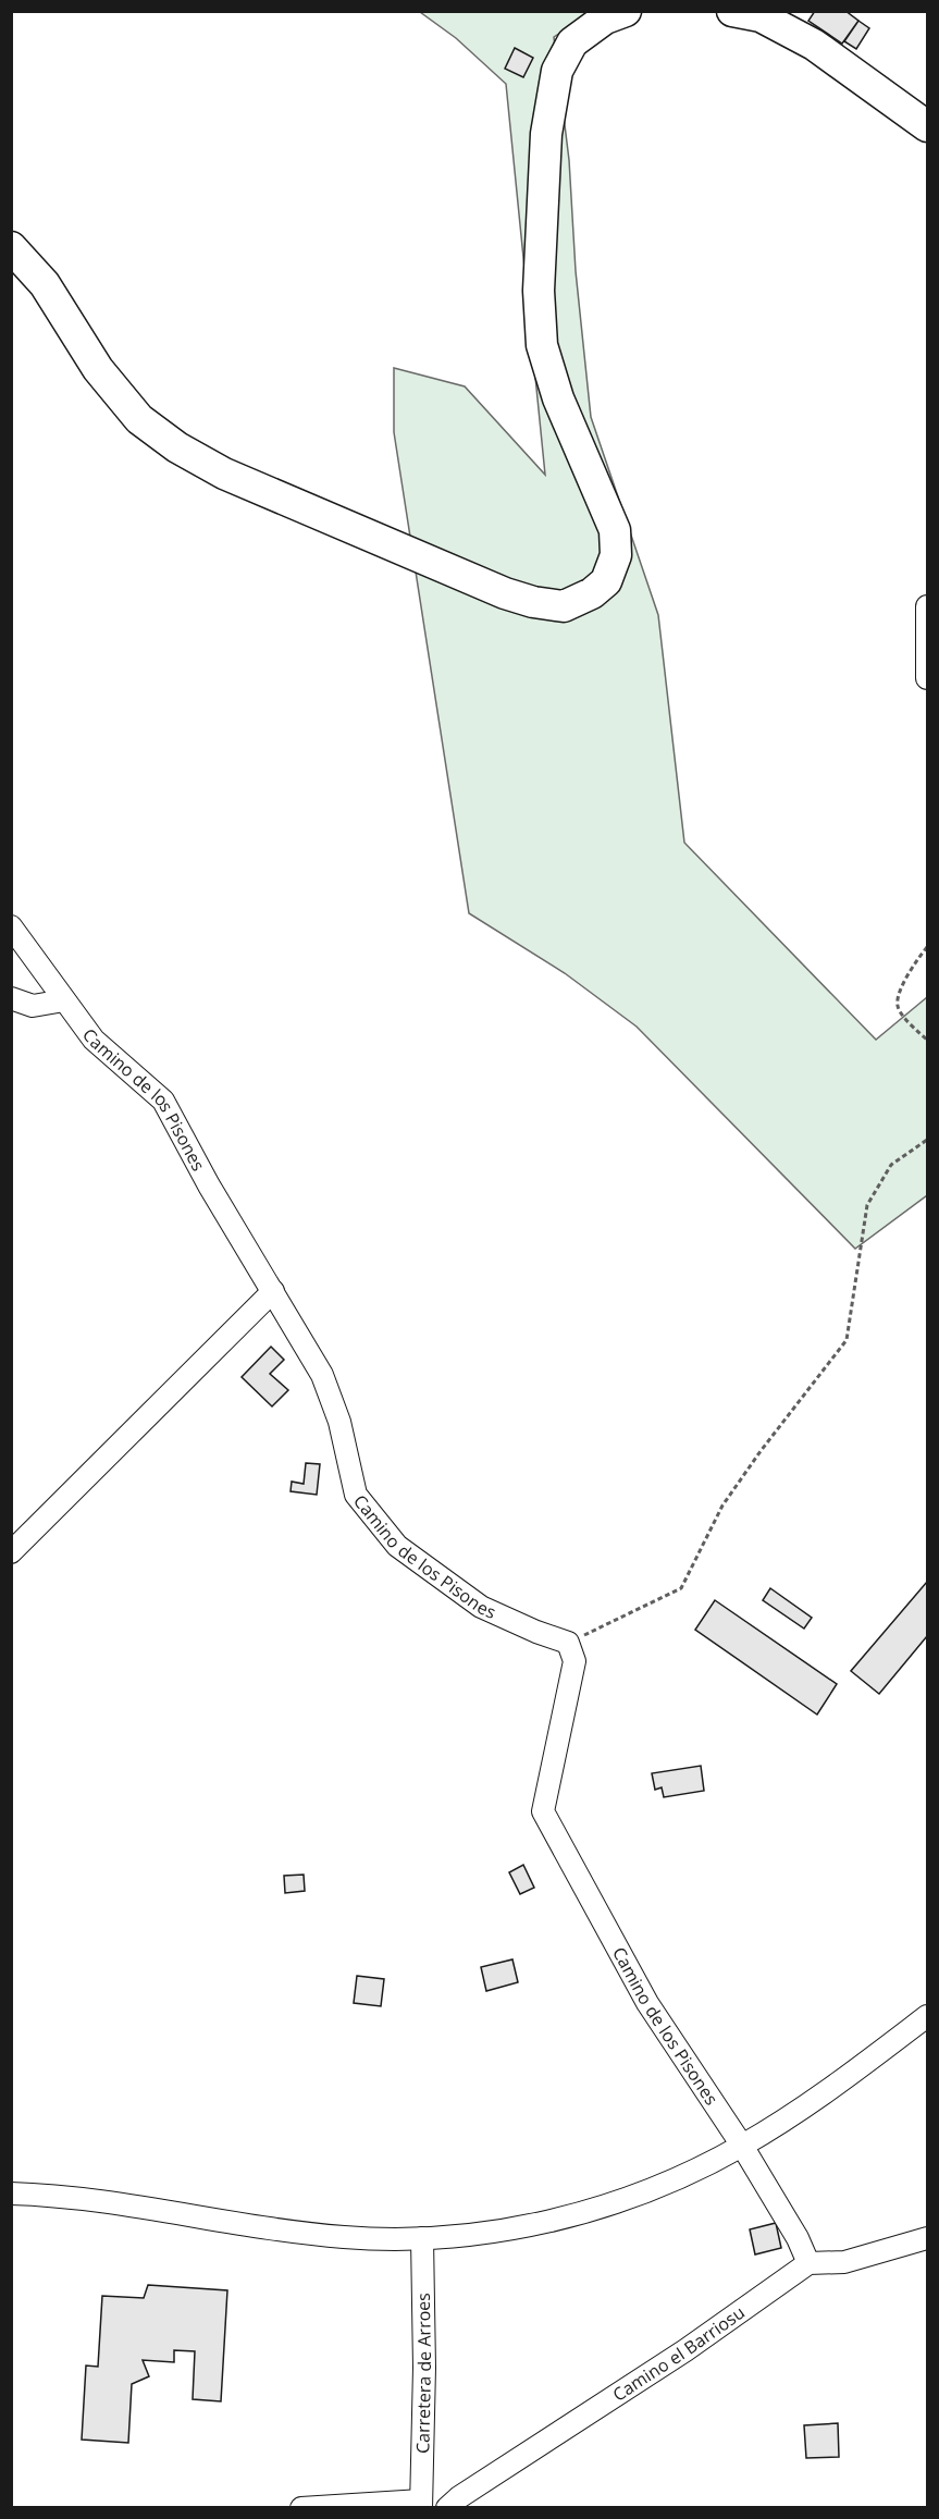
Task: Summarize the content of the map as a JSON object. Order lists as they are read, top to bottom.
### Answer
{
  "streets": {
    "street": ["Camino de los Pisones", "Camino el Barriosu", "Carretera de Arroes"]
  },
  "crossings": [
    ["Camino de los Pisones", "Camino el Barriosu"]
  ]
}
